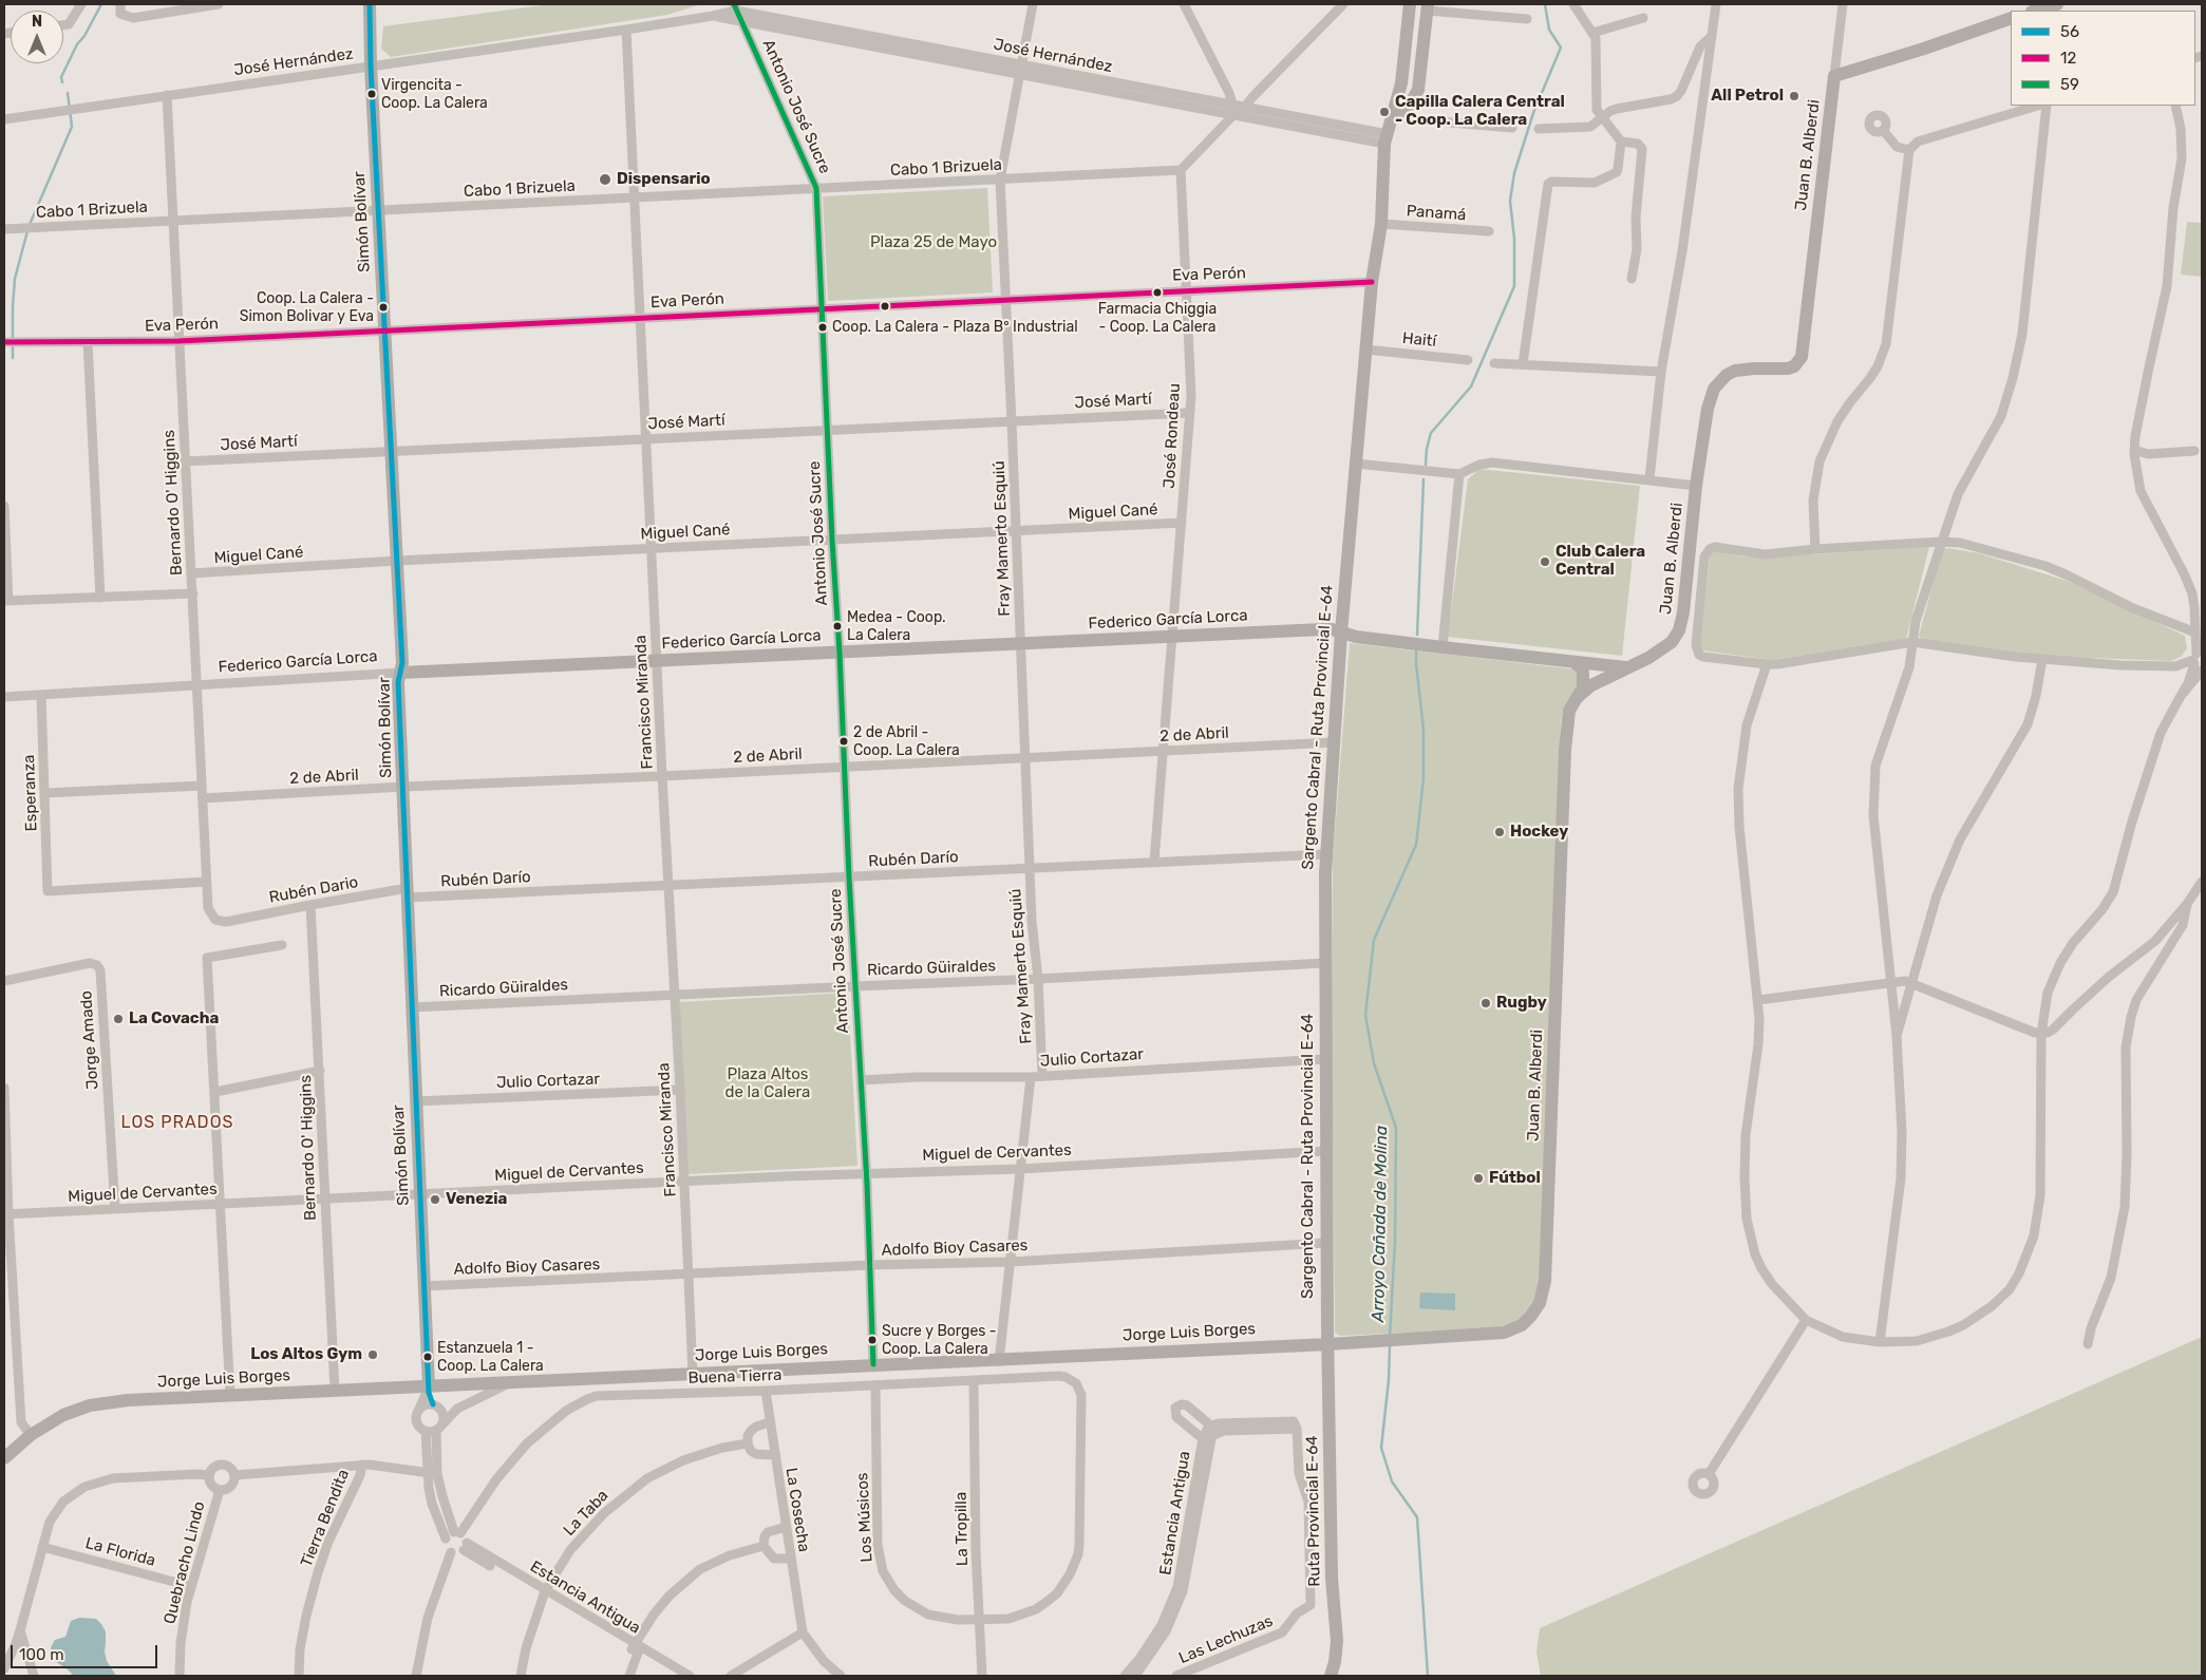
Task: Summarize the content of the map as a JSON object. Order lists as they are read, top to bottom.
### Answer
{
  "streets": {
    "street": [
      "José Hernández",
      "Antonio José Sucre",
      "Juan B. Alberdi",
      "Cabo 1 Brizuela",
      "Panamá",
      "Simón Bolívar",
      "Eva Perón",
      "Haití",
      "José Martí",
      "José Rondeau",
      "Bernardo O' Higgins",
      "Miguel Cané",
      "Fray Mamerto Esquiú",
      "Federico García Lorca",
      "Francisco Miranda",
      "Sargento Cabral - Ruta Provincial E-64",
      "2 de Abril",
      "Esperanza",
      "Rubén Darío",
      "Rubén Dario",
      "Ricardo Güiraldes",
      "Jorge Amado",
      "Julio Cortazar",
      "Miguel de Cervantes",
      "Adolfo Bioy Casares",
      "Jorge Luis Borges",
      "Buena Tierra",
      "La Cosecha",
      "Ruta Provincial E-64",
      "La Taba",
      "Estancia Antigua",
      "Los Músicos",
      "Tierra Bendita",
      "La Tropilla",
      "La Florida",
      "Quebracho Lindo",
      "Las Lechuzas"
    ]
  },
  "crossings": [
    ["José Hernández", "Antonio José Sucre"],
    ["José Hernández", "Simón Bolívar"],
    ["José Hernández", "Bernardo O' Higgins"],
    ["José Hernández", "Fray Mamerto Esquiú"],
    ["José Hernández", "Francisco Miranda"],
    ["José Hernández", "Sargento Cabral - Ruta Provincial E-64"],
    ["Antonio José Sucre", "Cabo 1 Brizuela"],
    ["Antonio José Sucre", "Eva Perón"],
    ["Antonio José Sucre", "José Martí"],
    ["Antonio José Sucre", "Miguel Cané"],
    ["Antonio José Sucre", "Federico García Lorca"],
    ["Antonio José Sucre", "2 de Abril"],
    ["Antonio José Sucre", "Rubén Darío"],
    ["Antonio José Sucre", "Ricardo Güiraldes"],
    ["Antonio José Sucre", "Julio Cortazar"],
    ["Antonio José Sucre", "Miguel de Cervantes"],
    ["Antonio José Sucre", "Adolfo Bioy Casares"],
    ["Antonio José Sucre", "Jorge Luis Borges"],
    ["Juan B. Alberdi", "Federico García Lorca"],
    ["Juan B. Alberdi", "Jorge Luis Borges"],
    ["Cabo 1 Brizuela", "Simón Bolívar"],
    ["Cabo 1 Brizuela", "José Rondeau"],
    ["Cabo 1 Brizuela", "Bernardo O' Higgins"],
    ["Cabo 1 Brizuela", "Fray Mamerto Esquiú"],
    ["Cabo 1 Brizuela", "Francisco Miranda"],
    ["Panamá", "Sargento Cabral - Ruta Provincial E-64"],
    ["Simón Bolívar", "Eva Perón"],
    ["Simón Bolívar", "José Martí"],
    ["Simón Bolívar", "Miguel Cané"],
    ["Simón Bolívar", "Federico García Lorca"],
    ["Simón Bolívar", "2 de Abril"],
    ["Simón Bolívar", "Rubén Darío"],
    ["Simón Bolívar", "Rubén Dario"],
    ["Simón Bolívar", "Ricardo Güiraldes"],
    ["Simón Bolívar", "Julio Cortazar"],
    ["Simón Bolívar", "Miguel de Cervantes"],
    ["Simón Bolívar", "Adolfo Bioy Casares"],
    ["Simón Bolívar", "Jorge Luis Borges"],
    ["Eva Perón", "José Rondeau"],
    ["Eva Perón", "Bernardo O' Higgins"],
    ["Eva Perón", "Fray Mamerto Esquiú"],
    ["Eva Perón", "Francisco Miranda"],
    ["Eva Perón", "Sargento Cabral - Ruta Provincial E-64"],
    ["Haití", "Sargento Cabral - Ruta Provincial E-64"],
    ["José Martí", "José Rondeau"],
    ["José Martí", "Bernardo O' Higgins"],
    ["José Martí", "Fray Mamerto Esquiú"],
    ["José Martí", "Francisco Miranda"],
    ["José Rondeau", "Miguel Cané"],
    ["José Rondeau", "Federico García Lorca"],
    ["José Rondeau", "2 de Abril"],
    ["José Rondeau", "Rubén Darío"],
    ["Bernardo O' Higgins", "Miguel Cané"],
    ["Bernardo O' Higgins", "Federico García Lorca"],
    ["Bernardo O' Higgins", "2 de Abril"],
    ["Bernardo O' Higgins", "Esperanza"],
    ["Bernardo O' Higgins", "Rubén Dario"],
    ["Bernardo O' Higgins", "Miguel de Cervantes"],
    ["Bernardo O' Higgins", "Jorge Luis Borges"],
    ["Miguel Cané", "Fray Mamerto Esquiú"],
    ["Miguel Cané", "Francisco Miranda"],
    ["Fray Mamerto Esquiú", "Federico García Lorca"],
    ["Fray Mamerto Esquiú", "2 de Abril"],
    ["Fray Mamerto Esquiú", "Rubén Darío"],
    ["Fray Mamerto Esquiú", "Ricardo Güiraldes"],
    ["Fray Mamerto Esquiú", "Julio Cortazar"],
    ["Federico García Lorca", "Francisco Miranda"],
    ["Federico García Lorca", "Sargento Cabral - Ruta Provincial E-64"],
    ["Federico García Lorca", "Esperanza"],
    ["Francisco Miranda", "2 de Abril"],
    ["Francisco Miranda", "Rubén Darío"],
    ["Francisco Miranda", "Ricardo Güiraldes"],
    ["Francisco Miranda", "Julio Cortazar"],
    ["Francisco Miranda", "Miguel de Cervantes"],
    ["Francisco Miranda", "Adolfo Bioy Casares"],
    ["Francisco Miranda", "Jorge Luis Borges"],
    ["Sargento Cabral - Ruta Provincial E-64", "2 de Abril"],
    ["Sargento Cabral - Ruta Provincial E-64", "Rubén Darío"],
    ["Sargento Cabral - Ruta Provincial E-64", "Ricardo Güiraldes"],
    ["Sargento Cabral - Ruta Provincial E-64", "Julio Cortazar"],
    ["Sargento Cabral - Ruta Provincial E-64", "Miguel de Cervantes"],
    ["Sargento Cabral - Ruta Provincial E-64", "Adolfo Bioy Casares"],
    ["Sargento Cabral - Ruta Provincial E-64", "Jorge Luis Borges"],
    ["Sargento Cabral - Ruta Provincial E-64", "Ruta Provincial E-64"],
    ["Rubén Darío", "Rubén Dario"],
    ["Jorge Amado", "Miguel de Cervantes"],
    ["Jorge Luis Borges", "Ruta Provincial E-64"],
    ["Buena Tierra", "La Cosecha"],
    ["Buena Tierra", "Estancia Antigua"],
    ["Buena Tierra", "Los Músicos"],
    ["Buena Tierra", "La Tropilla"],
    ["La Taba", "Estancia Antigua"],
    ["Estancia Antigua", "Las Lechuzas"],
    ["Los Músicos", "La Tropilla"],
    ["La Florida", "Quebracho Lindo"]
  ],
  "districts": ["LOS PRADOS"],
  "water": ["Arroyo Cañada de Molina"],
  "parks": ["Plaza 25 de Mayo", "Plaza Altos de la Calera"],
  "places": [
    "Virgencita - Coop. La Calera",
    "All Petrol",
    "Capilla Calera Central - Coop. La Calera",
    "Dispensario",
    "Farmacia Chiggia - Coop. La Calera",
    "Coop. La Calera - Simon Bolivar y Eva",
    "Coop. La Calera - Plaza B° Industrial",
    "Club Calera Central",
    "Medea - Coop. La Calera",
    "2 de Abril - Coop. La Calera",
    "Hockey",
    "Rugby",
    "La Covacha",
    "Fútbol",
    "Venezia",
    "Sucre y Borges - Coop. La Calera",
    "Los Altos Gym",
    "Estanzuela 1 - Coop. La Calera"
  ],
  "lines": ["transit line 56", "transit line 59", "transit line 12"],
  "legend": ["56", "12", "59"],
  "scale_bar": "100 m",
  "north": "top"
}
